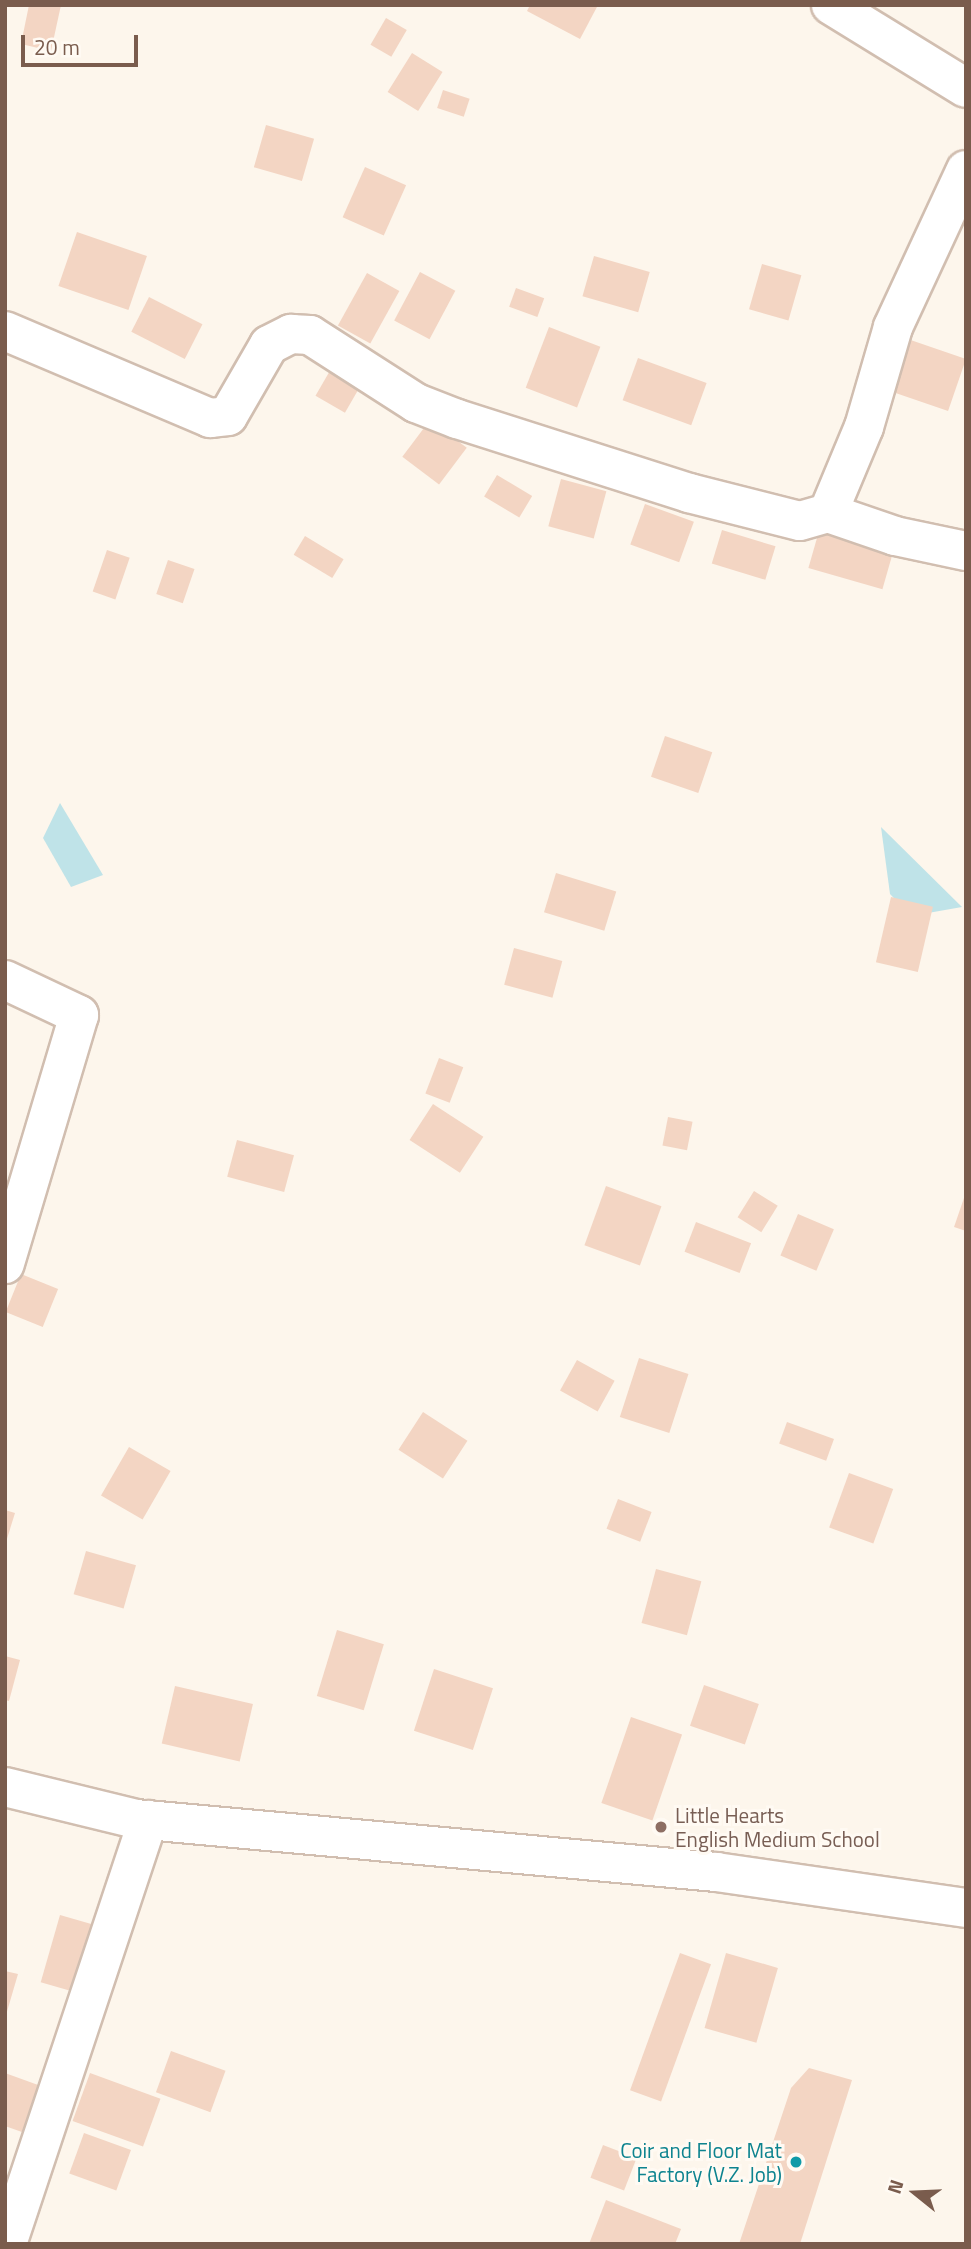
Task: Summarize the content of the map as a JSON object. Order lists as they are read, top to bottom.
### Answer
{
  "places": ["Little Hearts English Medium School", "Coir and Floor Mat Factory (V.Z. Job)"],
  "scale_bar": "20 m",
  "north": "left"
}
